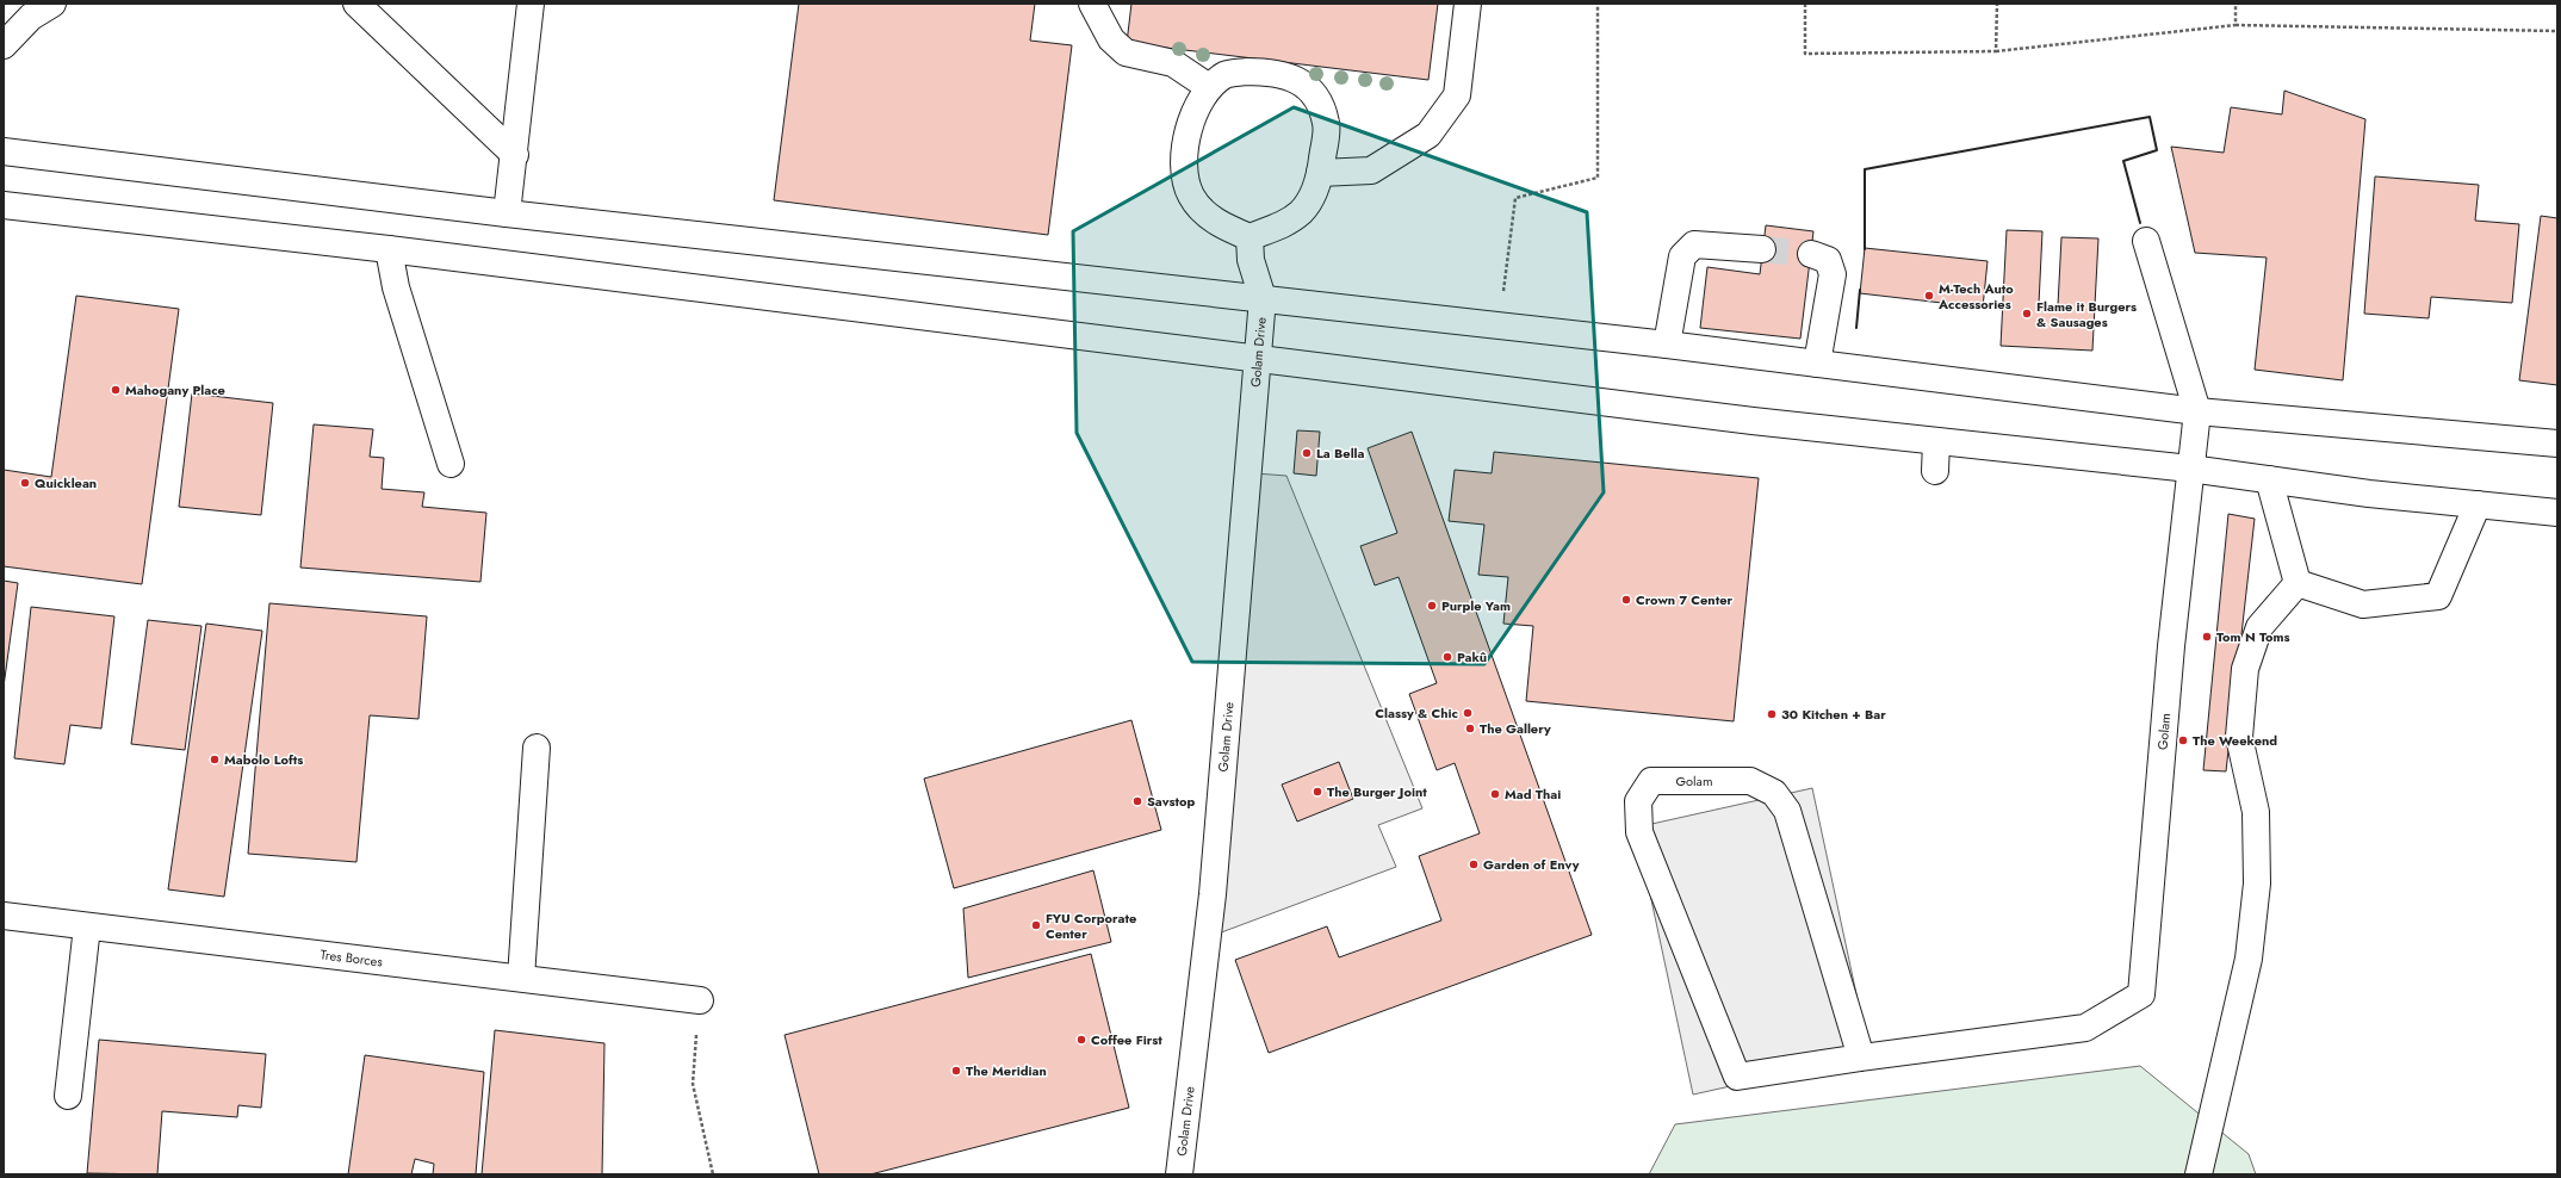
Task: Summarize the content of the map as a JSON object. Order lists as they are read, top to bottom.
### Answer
{
  "streets": {
    "main road": ["Golam Drive", "Golam", "Tres Borces"]
  },
  "places": [
    "M-Tech Auto Accessories",
    "Flame it Burgers & Sausages",
    "Mahogany Place",
    "La Bella",
    "Quicklean",
    "Crown 7 Center",
    "Purple Yam",
    "Tom N Toms",
    "Pakû",
    "Classy & Chic",
    "30 Kitchen + Bar",
    "The Gallery",
    "The Weekend",
    "Mabolo Lofts",
    "The Burger Joint",
    "Mad Thai",
    "Savstop",
    "Garden of Envy",
    "FYU Corporate Center",
    "Coffee First",
    "The Meridian"
  ]
}
